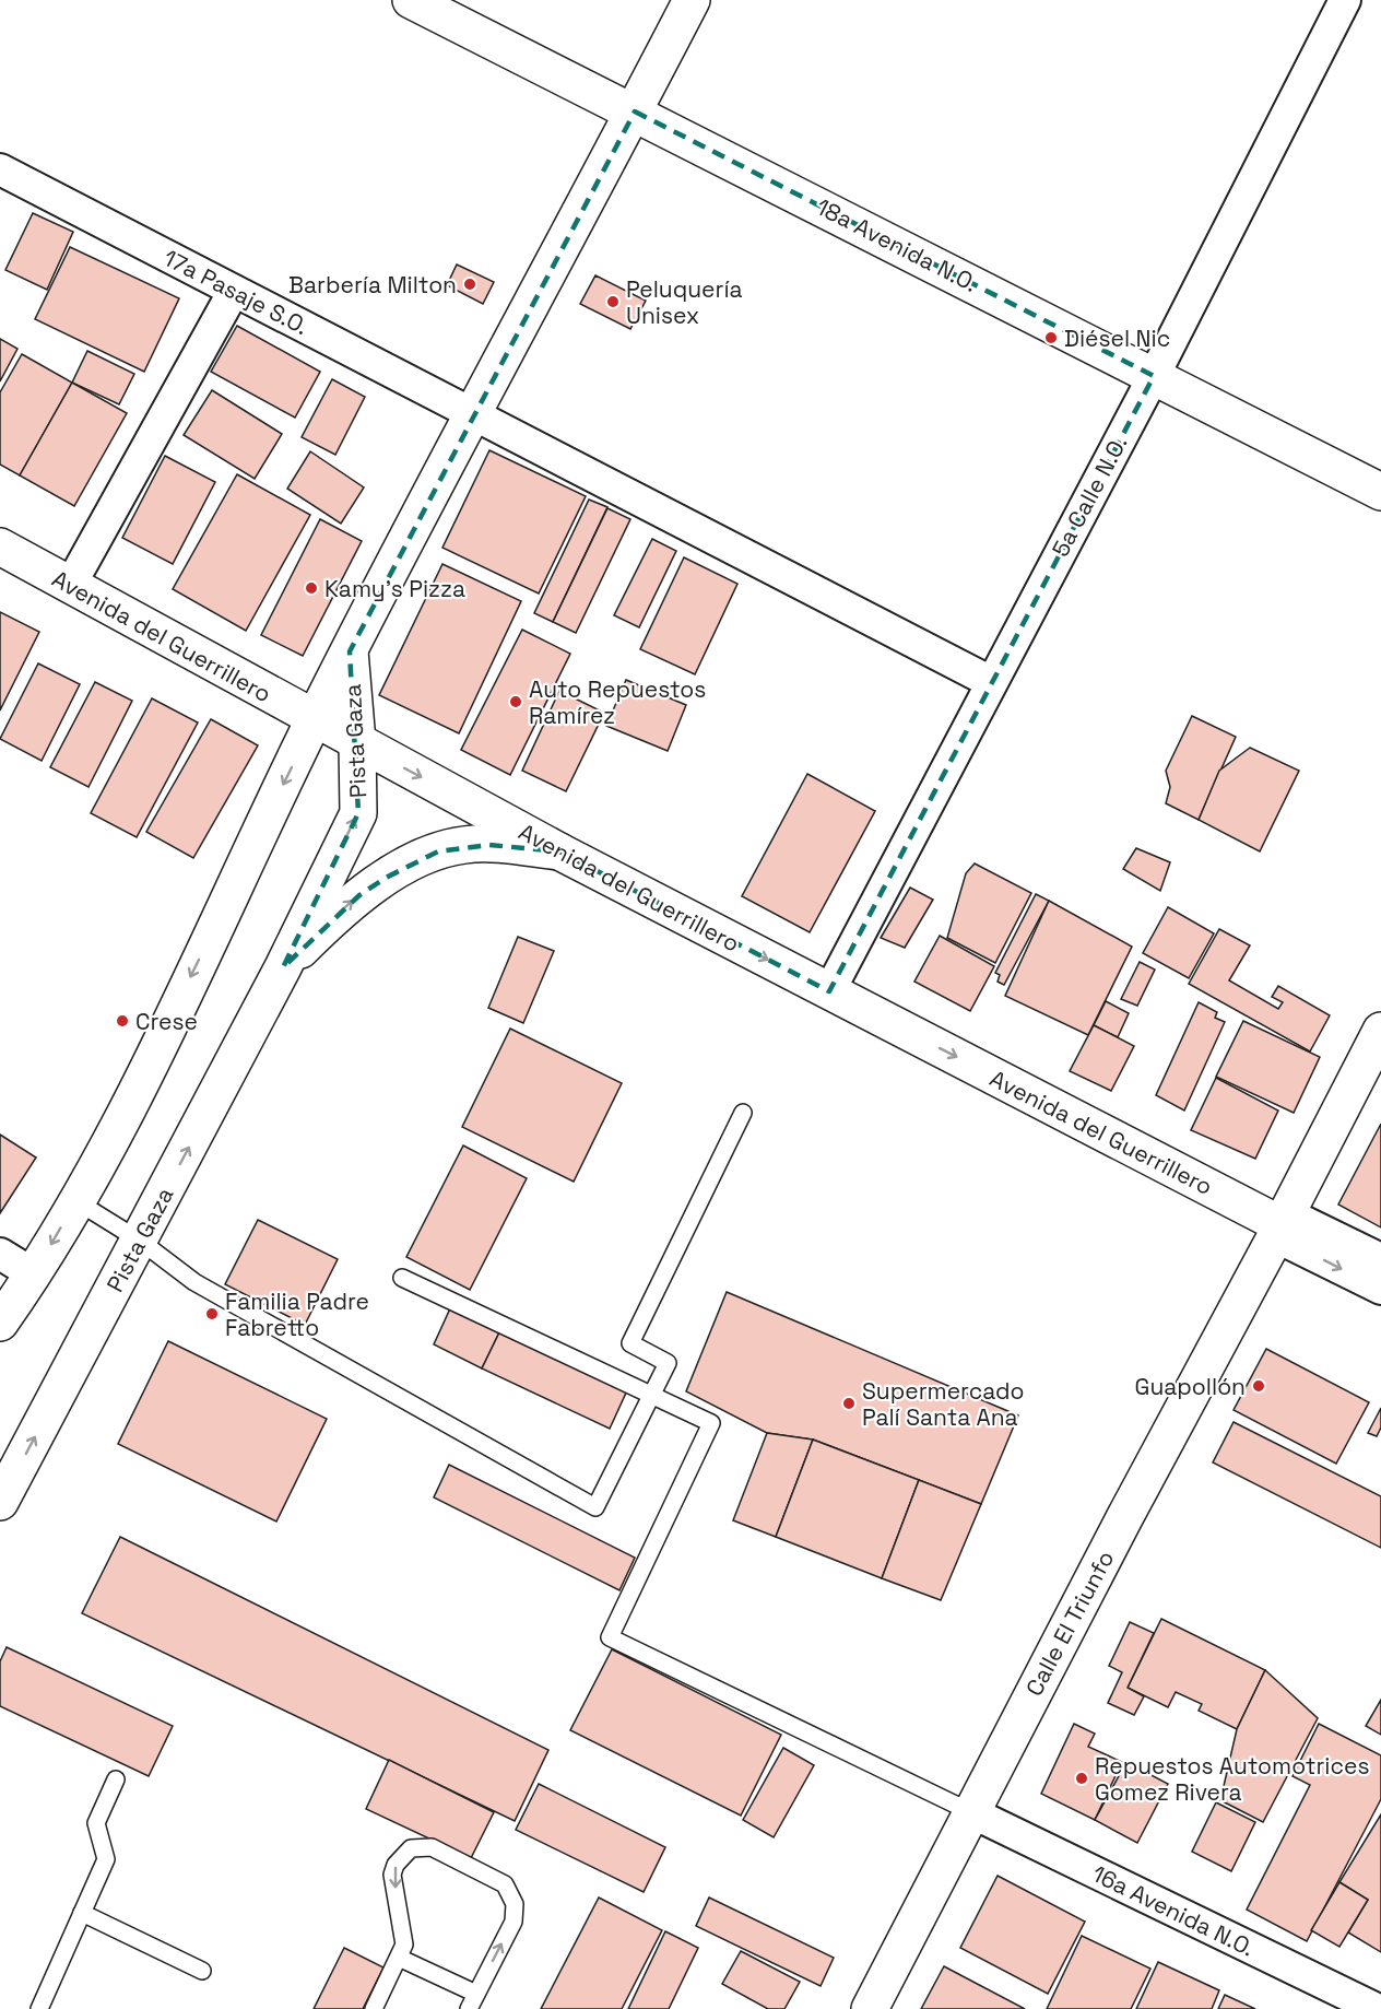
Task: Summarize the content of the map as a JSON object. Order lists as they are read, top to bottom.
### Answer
{
  "streets": {
    "main road": [
      "18a Avenida N.O.",
      "Avenida del Guerrillero",
      "Pista Gaza",
      "Calle El Triunfo"
    ],
    "street": ["17a Pasaje S.O.", "5a Calle N.O.", "16a Avenida N.O."]
  },
  "crossings": [
    ["18a Avenida N.O.", "5a Calle N.O."],
    ["17a Pasaje S.O.", "5a Calle N.O."],
    ["5a Calle N.O.", "Avenida del Guerrillero"],
    ["Avenida del Guerrillero", "Pista Gaza"],
    ["Avenida del Guerrillero", "Calle El Triunfo"],
    ["Calle El Triunfo", "16a Avenida N.O."]
  ],
  "one_way": ["Avenida del Guerrillero"],
  "places": [
    "Barbería Milton",
    "Peluquería Unisex",
    "Diésel Nic",
    "Kamy's Pizza",
    "Auto Repuestos Ramírez",
    "Crese",
    "Familia Padre Fabretto",
    "Guapollón",
    "Supermercado Palí Santa Ana",
    "Repuestos Automotrices Gomez Rivera"
  ]
}
